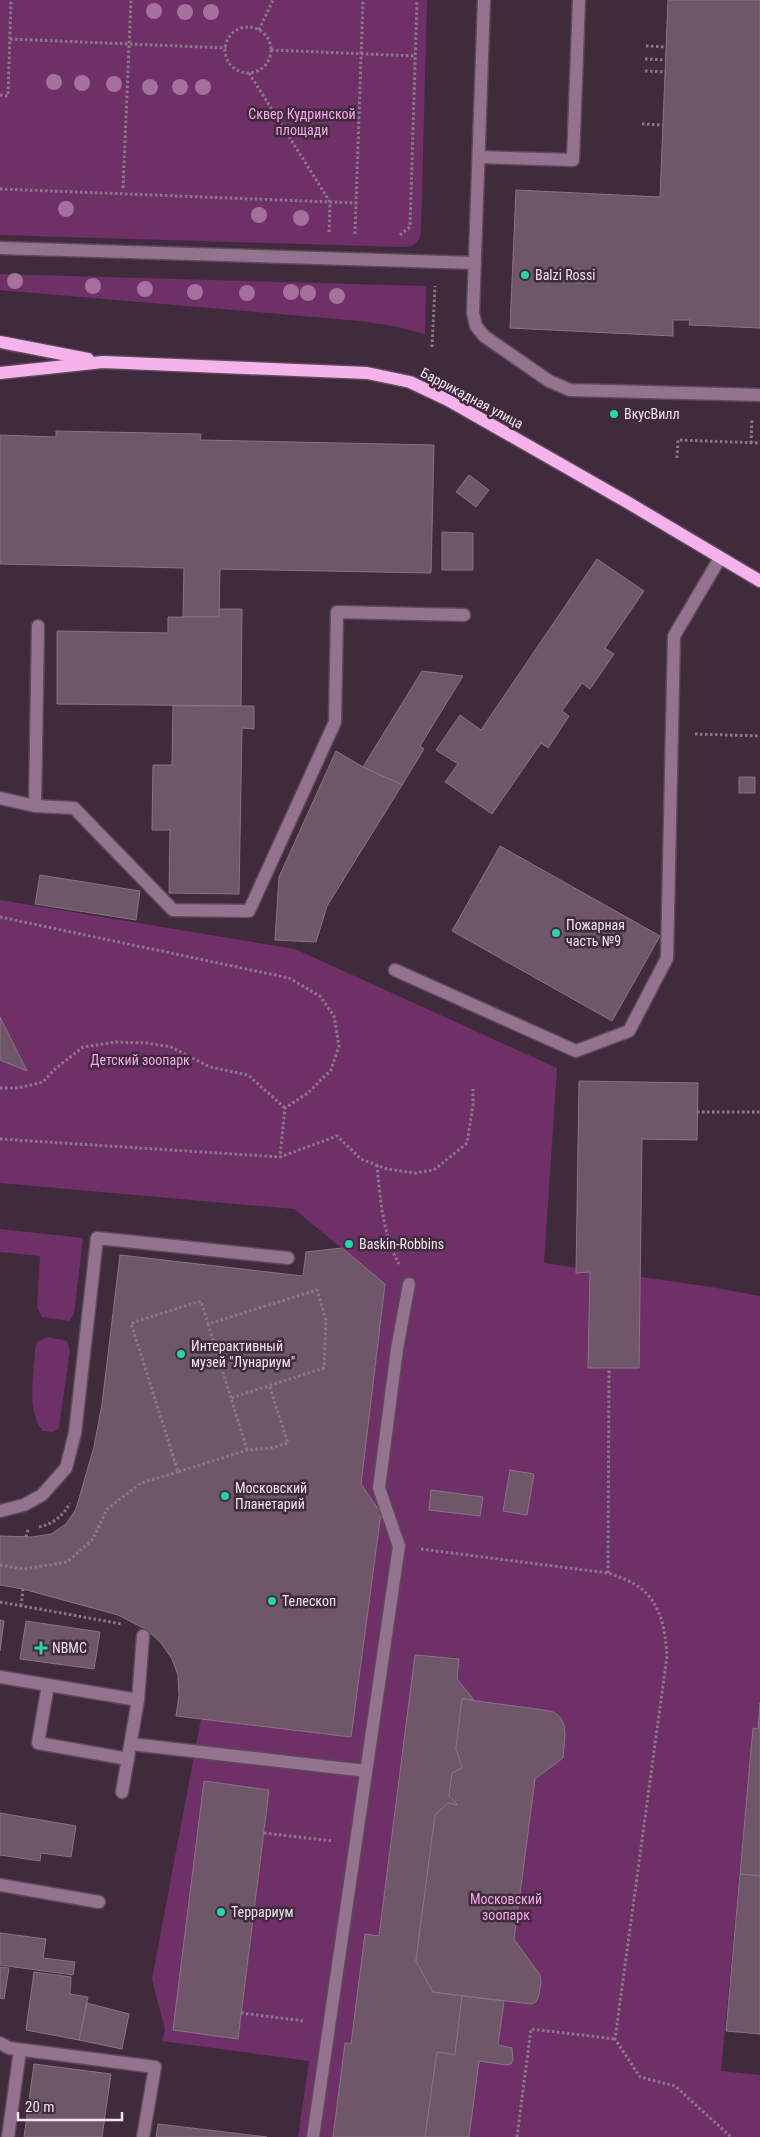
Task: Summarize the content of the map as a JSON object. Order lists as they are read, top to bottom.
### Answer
{
  "streets": {
    "main road": ["Баррикадная улица"]
  },
  "parks": ["Сквер Кудринской площади", "Детский зоопарк", "Московский зоопарк"],
  "places": {
    "other": [
      "Balzi Rossi",
      "ВкусВилл",
      "Пожарная часть №9",
      "Baskin-Robbins",
      "Интерактивный музей \"Лунариум\"",
      "Московский Планетарий",
      "Телескоп",
      "Террариум"
    ],
    "health": ["NBMC"]
  },
  "scale_bar": "20 m"
}
